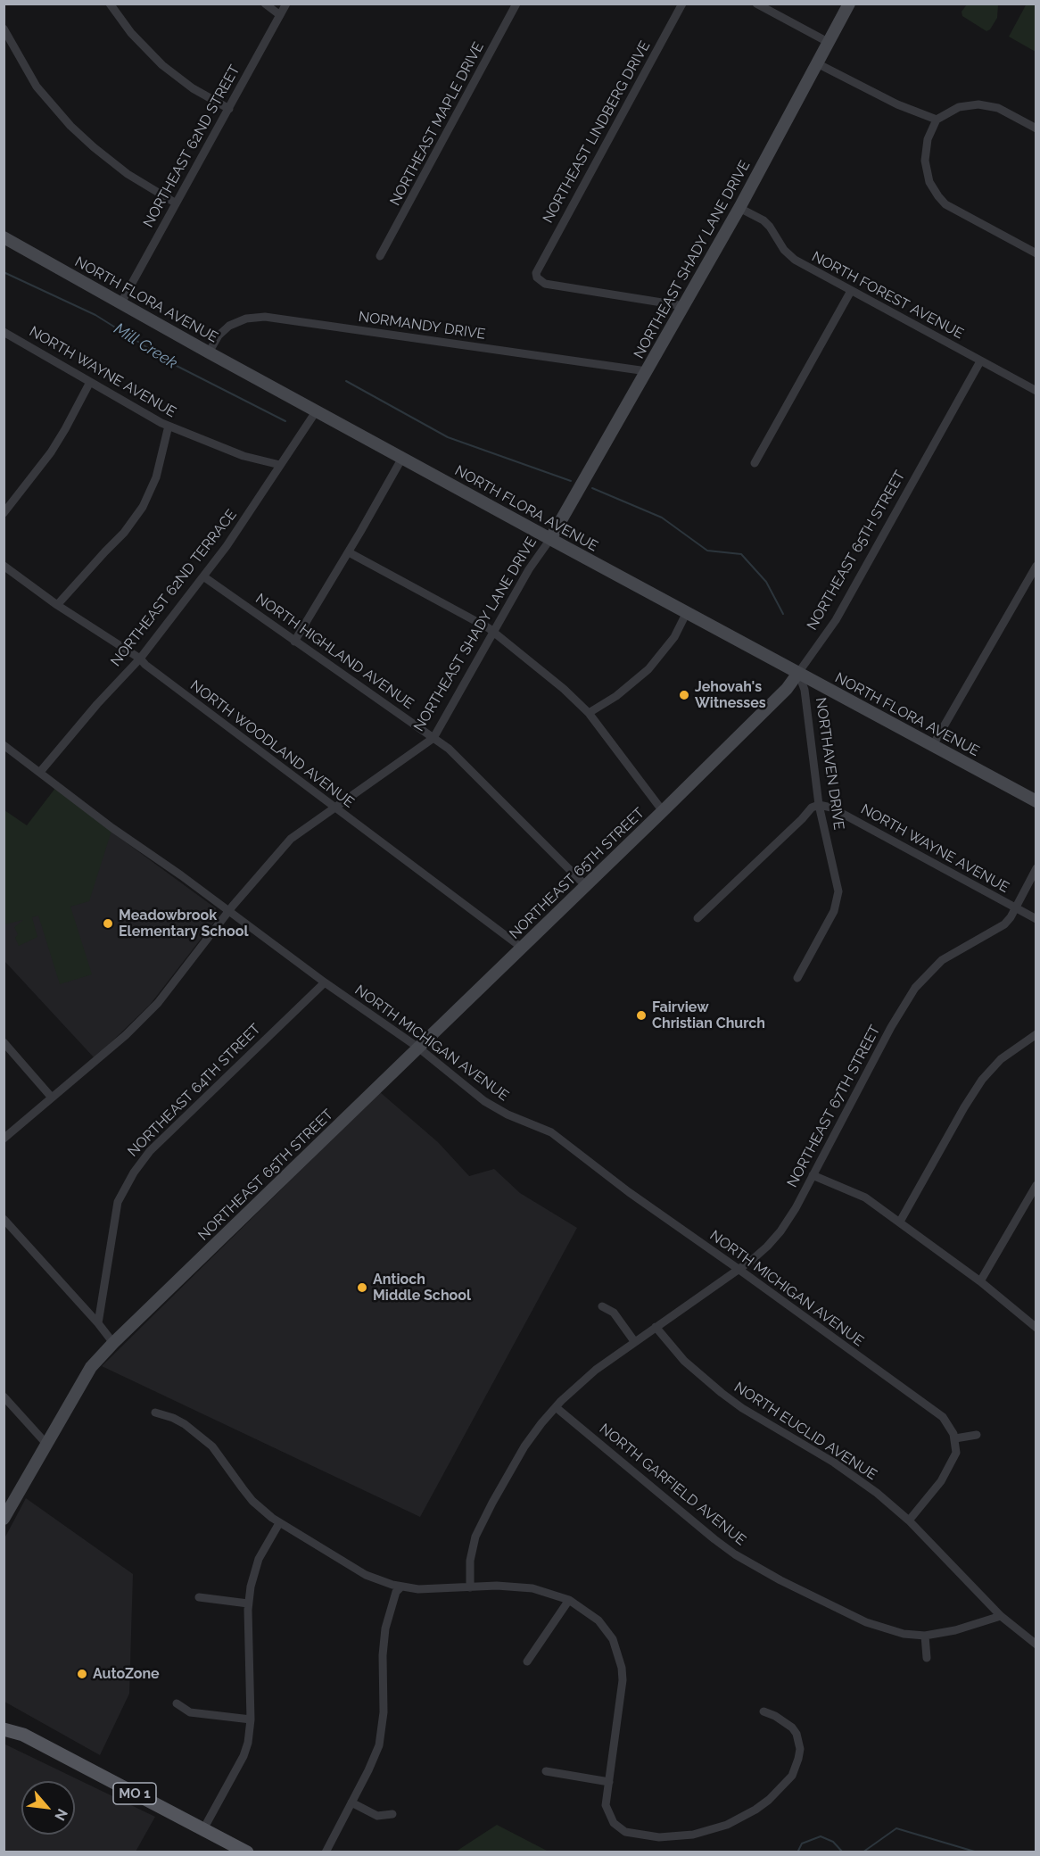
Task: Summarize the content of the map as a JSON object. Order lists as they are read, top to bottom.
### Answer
{
  "streets": {
    "main road": ["MO 1"],
    "street": [
      "NORTHEAST MAPLE DRIVE",
      "NORTHEAST LINDBERG DRIVE",
      "NORTHEAST 62ND STREET",
      "NORTHEAST SHADY LANE DRIVE",
      "NORTH FOREST AVENUE",
      "NORTH FLORA AVENUE",
      "NORMANDY DRIVE",
      "NORTH WAYNE AVENUE",
      "NORTHEAST 65TH STREET",
      "NORTHEAST 62ND TERRACE",
      "NORTH HIGHLAND AVENUE",
      "NORTH WOODLAND AVENUE",
      "NORTHAVEN DRIVE",
      "NORTH MICHIGAN AVENUE",
      "NORTHEAST 64TH STREET",
      "NORTHEAST 67TH STREET",
      "NORTH EUCLID AVENUE",
      "NORTH GARFIELD AVENUE"
    ]
  },
  "crossings": [
    ["NORTHEAST LINDBERG DRIVE", "NORTHEAST SHADY LANE DRIVE"],
    ["NORTHEAST 62ND STREET", "NORTH FLORA AVENUE"],
    ["NORTHEAST SHADY LANE DRIVE", "NORTH FOREST AVENUE"],
    ["NORTHEAST SHADY LANE DRIVE", "NORTH FLORA AVENUE"],
    ["NORTHEAST SHADY LANE DRIVE", "NORMANDY DRIVE"],
    ["NORTHEAST SHADY LANE DRIVE", "NORTH HIGHLAND AVENUE"],
    ["NORTHEAST SHADY LANE DRIVE", "NORTH WOODLAND AVENUE"],
    ["NORTHEAST SHADY LANE DRIVE", "NORTH MICHIGAN AVENUE"],
    ["NORTH FOREST AVENUE", "NORTHEAST 65TH STREET"],
    ["NORTH FLORA AVENUE", "NORMANDY DRIVE"],
    ["NORTH FLORA AVENUE", "NORTHEAST 65TH STREET"],
    ["NORTH FLORA AVENUE", "NORTHEAST 62ND TERRACE"],
    ["NORTH FLORA AVENUE", "NORTHAVEN DRIVE"],
    ["NORTH WAYNE AVENUE", "NORTHEAST 62ND TERRACE"],
    ["NORTH WAYNE AVENUE", "NORTHAVEN DRIVE"],
    ["NORTH WAYNE AVENUE", "NORTHEAST 67TH STREET"],
    ["NORTHEAST 65TH STREET", "NORTH HIGHLAND AVENUE"],
    ["NORTHEAST 65TH STREET", "NORTH WOODLAND AVENUE"],
    ["NORTHEAST 65TH STREET", "NORTHAVEN DRIVE"],
    ["NORTHEAST 65TH STREET", "NORTH MICHIGAN AVENUE"],
    ["NORTHEAST 62ND TERRACE", "NORTH HIGHLAND AVENUE"],
    ["NORTHEAST 62ND TERRACE", "NORTH WOODLAND AVENUE"],
    ["NORTHEAST 62ND TERRACE", "NORTH MICHIGAN AVENUE"],
    ["NORTH MICHIGAN AVENUE", "NORTHEAST 64TH STREET"],
    ["NORTH MICHIGAN AVENUE", "NORTHEAST 67TH STREET"],
    ["NORTHEAST 67TH STREET", "NORTH EUCLID AVENUE"],
    ["NORTHEAST 67TH STREET", "NORTH GARFIELD AVENUE"],
    ["NORTH EUCLID AVENUE", "NORTH GARFIELD AVENUE"]
  ],
  "water": ["Mill Creek"],
  "places": [
    "Jehovah's Witnesses",
    "Meadowbrook Elementary School",
    "Fairview Christian Church",
    "Antioch Middle School",
    "AutoZone"
  ],
  "north": "bottom right"
}
